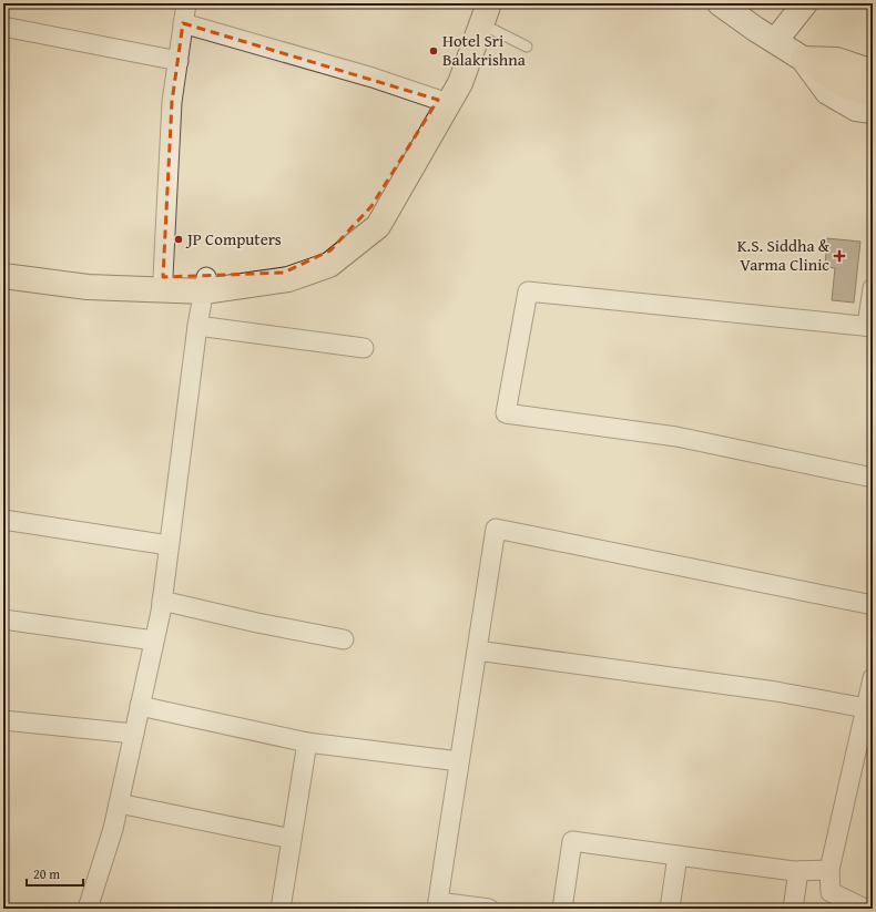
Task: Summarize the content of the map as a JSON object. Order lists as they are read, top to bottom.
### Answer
{
  "places": {
    "other": ["Hotel Sri Balakrishna", "JP Computers"],
    "health": ["K.S. Siddha & Varma Clinic"]
  },
  "scale_bar": "20 m"
}
